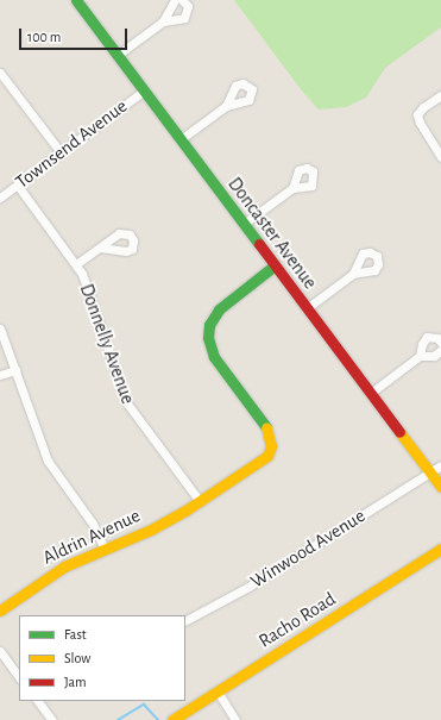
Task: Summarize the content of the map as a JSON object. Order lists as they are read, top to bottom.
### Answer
{
  "streets": {
    "street": [
      "Townsend Avenue",
      "Doncaster Avenue",
      "Donnelly Avenue",
      "Aldrin Avenue",
      "Winwood Avenue",
      "Racho Road"
    ]
  },
  "crossings": [
    ["Townsend Avenue", "Doncaster Avenue"],
    ["Townsend Avenue", "Donnelly Avenue"],
    ["Doncaster Avenue", "Aldrin Avenue"],
    ["Doncaster Avenue", "Winwood Avenue"],
    ["Donnelly Avenue", "Aldrin Avenue"]
  ],
  "legend": ["Fast", "Slow", "Jam"],
  "scale_bar": "100 m"
}
